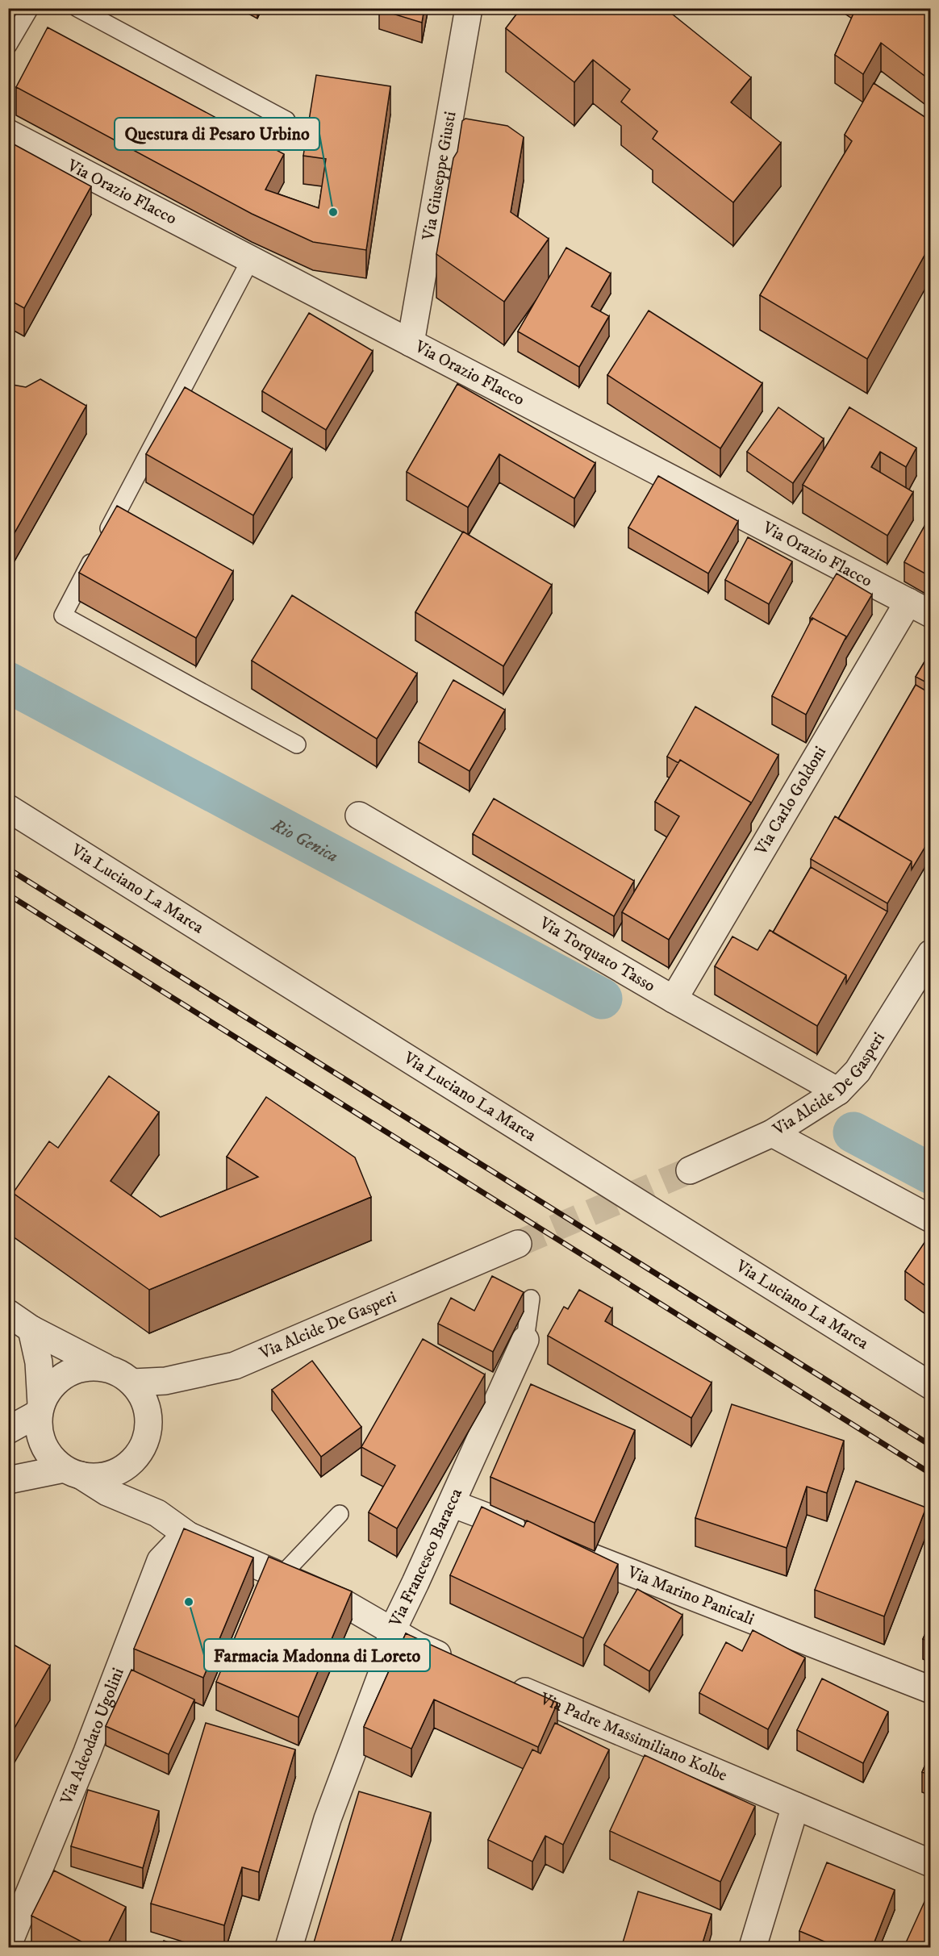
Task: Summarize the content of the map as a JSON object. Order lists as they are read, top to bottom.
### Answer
{
  "streets": {
    "street": [
      "Via Giuseppe Giusti",
      "Via Orazio Flacco",
      "Via Carlo Goldoni",
      "Via Luciano La Marca",
      "Via Torquato Tasso",
      "Via Alcide De Gasperi",
      "Via Francesco Baracca",
      "Via Marino Panicali",
      "Via Adeodato Ugolini",
      "Via Padre Massimiliano Kolbe"
    ]
  },
  "crossings": [
    ["Via Giuseppe Giusti", "Via Orazio Flacco"],
    ["Via Orazio Flacco", "Via Carlo Goldoni"],
    ["Via Carlo Goldoni", "Via Torquato Tasso"],
    ["Via Torquato Tasso", "Via Alcide De Gasperi"]
  ],
  "water": ["Rio Genica"],
  "places": ["Questura di Pesaro Urbino", "Farmacia Madonna di Loreto"]
}
